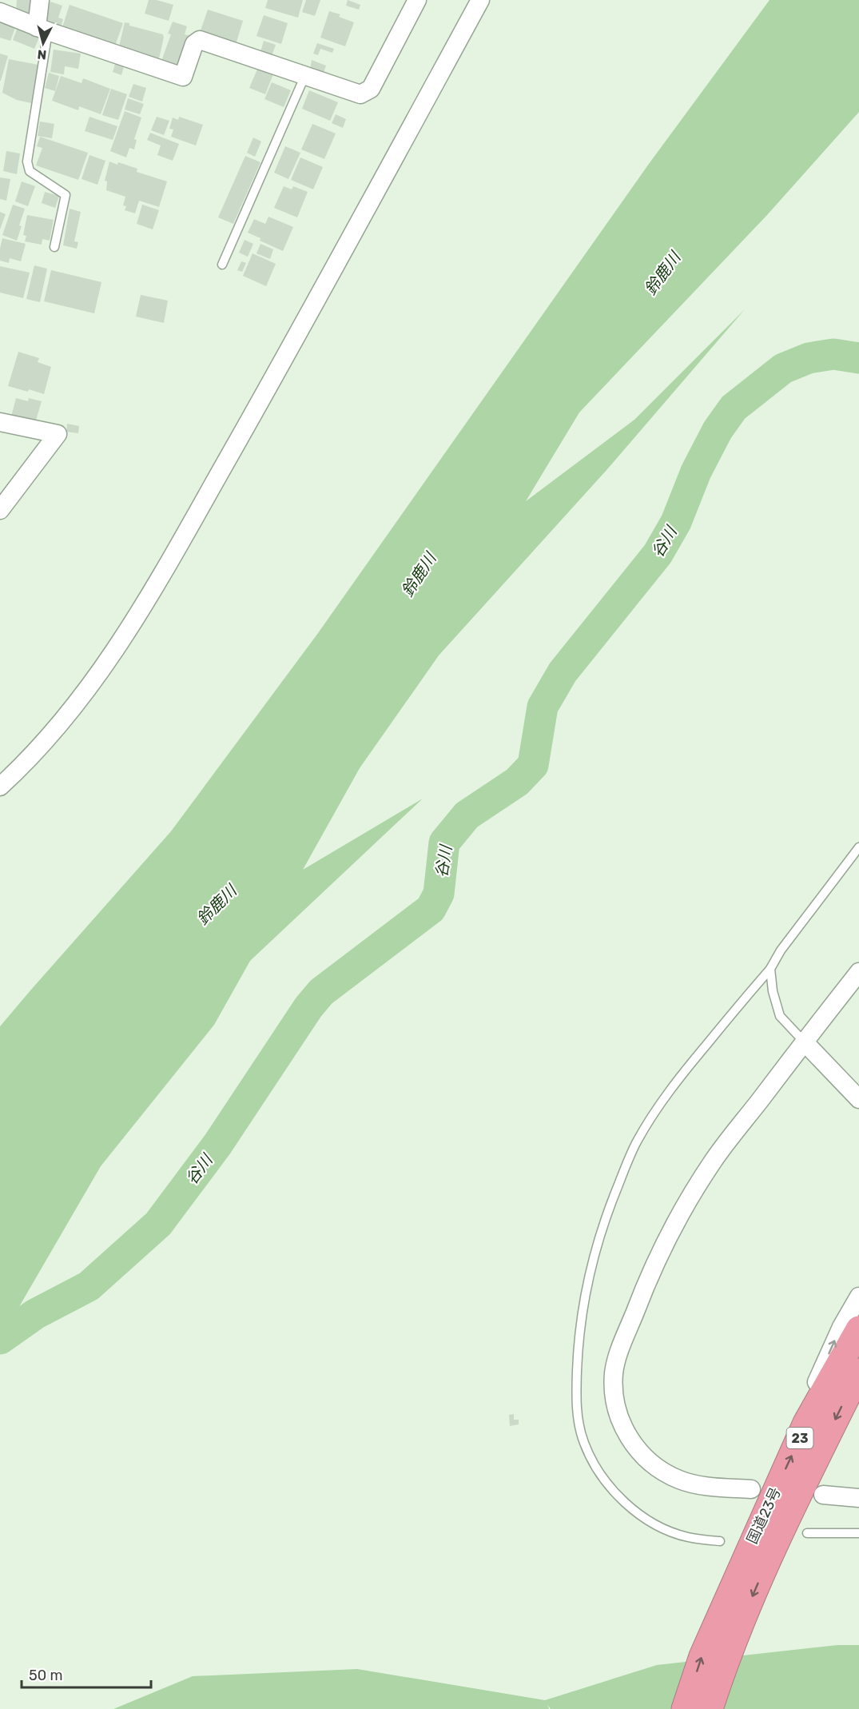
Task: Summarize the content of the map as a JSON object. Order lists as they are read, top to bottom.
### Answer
{
  "streets": {
    "highway": ["23", "国道23号"]
  },
  "water": ["鈴鹿川", "谷川"],
  "scale_bar": "50 m",
  "north": "bottom"
}
